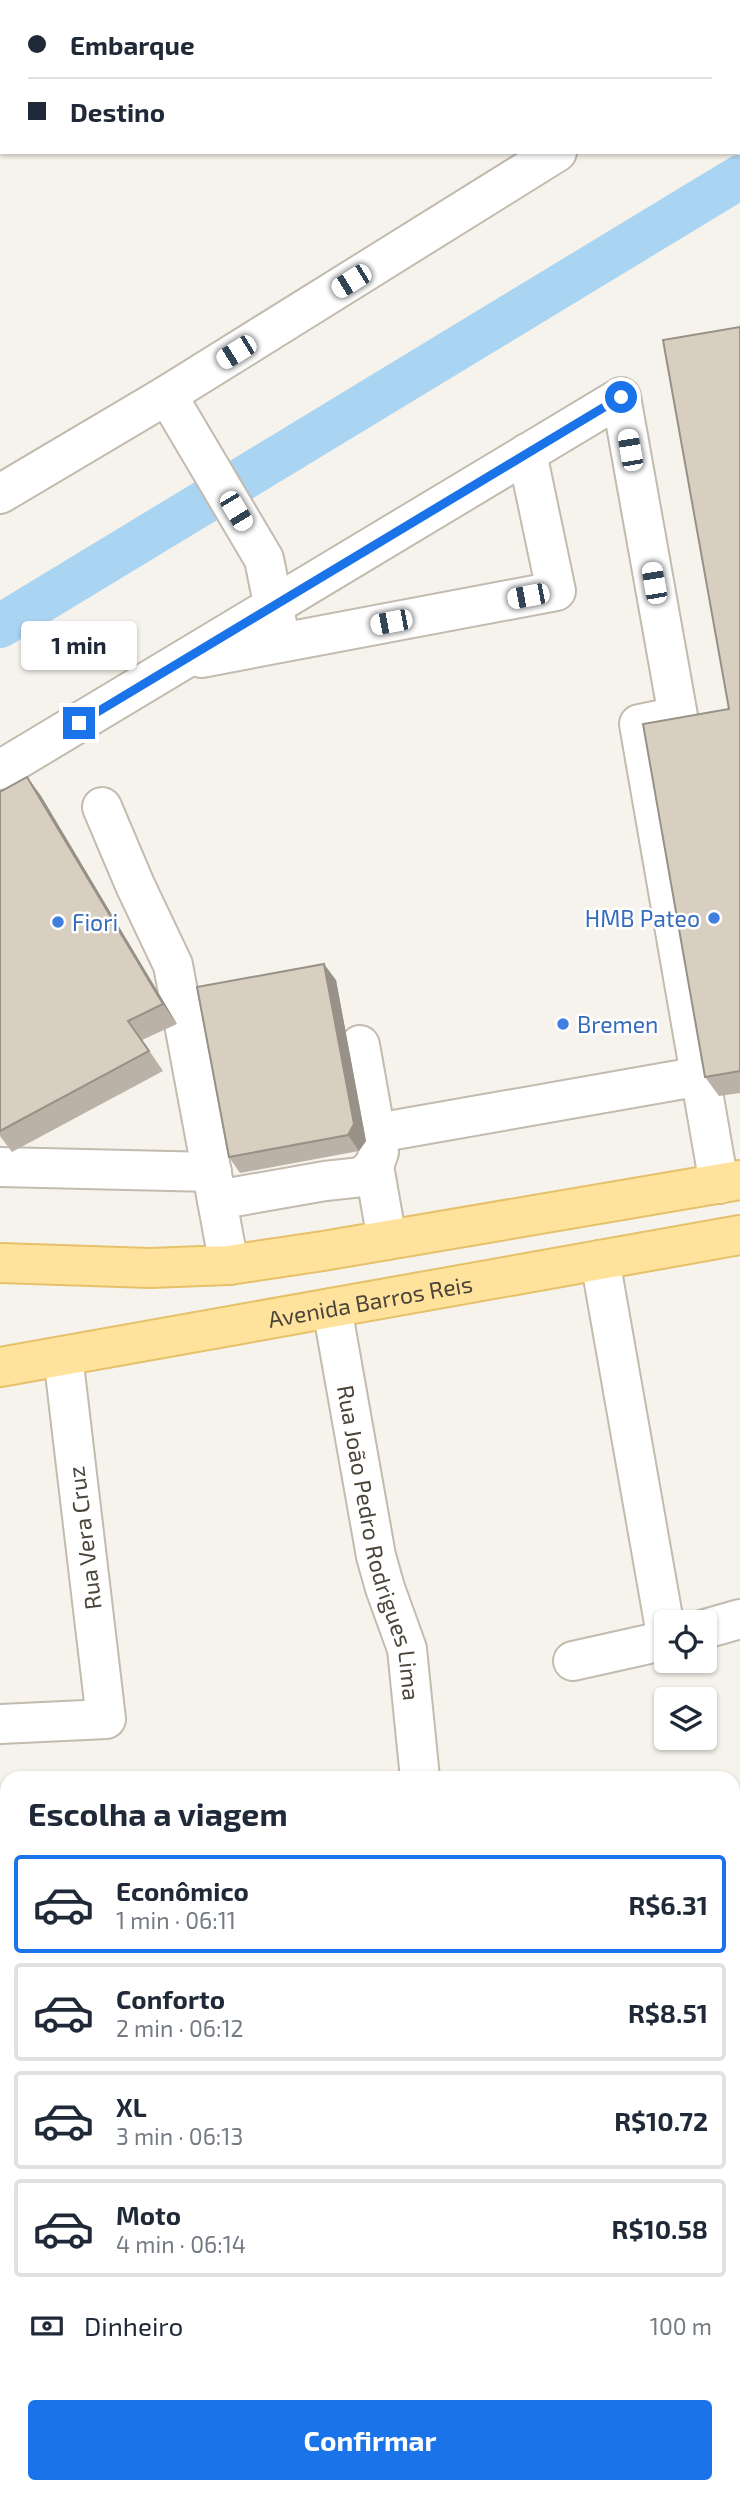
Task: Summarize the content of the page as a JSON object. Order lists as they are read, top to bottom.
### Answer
{
  "streets": {
    "main road": ["Avenida Barros Reis"],
    "street": ["Rua Vera Cruz", "Rua João Pedro Rodrigues Lima"]
  },
  "crossings": [
    ["Avenida Barros Reis", "Rua Vera Cruz"],
    ["Avenida Barros Reis", "Rua João Pedro Rodrigues Lima"]
  ],
  "places": ["HMB Pateo", "Fiori", "Bremen"],
  "page": {
    "banner": ["Embarque", "Destino"],
    "bubble": "1 min",
    "heading": "Escolha a viagem",
    "list": [
      {
        "name": "Econômico",
        "note": "1 min · 06:11",
        "value": "R$6.31"
      },
      {
        "name": "Conforto",
        "note": "2 min · 06:12",
        "value": "R$8.51"
      },
      {
        "name": "XL",
        "note": "3 min · 06:13",
        "value": "R$10.72"
      },
      {
        "name": "Moto",
        "note": "4 min · 06:14",
        "value": "R$10.58"
      }
    ],
    "pay": ["Dinheiro", "100 m"],
    "buttons": "Confirmar"
  }
}
